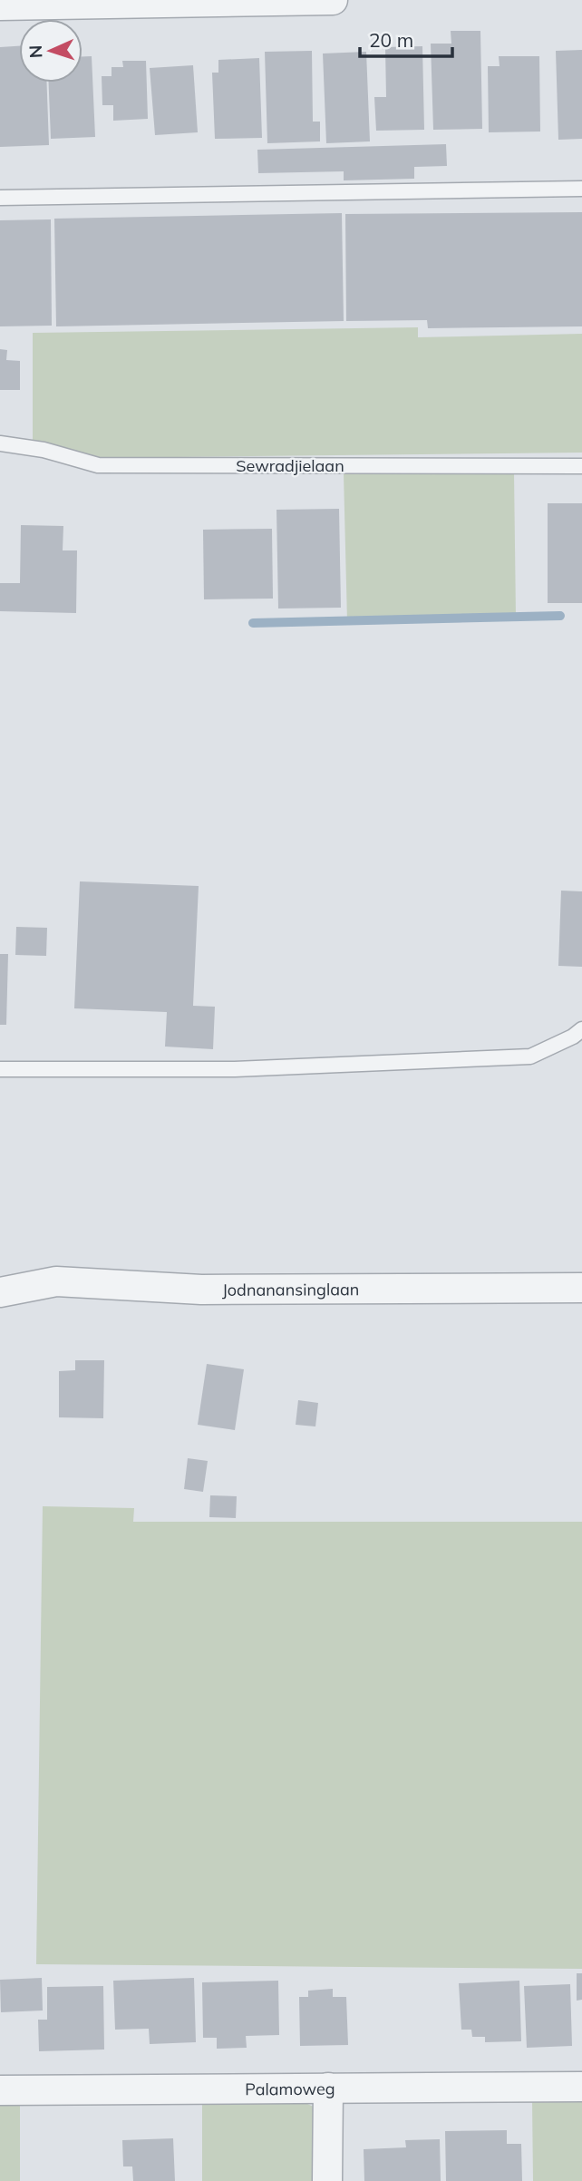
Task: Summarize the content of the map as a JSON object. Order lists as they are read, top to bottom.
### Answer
{
  "streets": {
    "street": ["Jodnanansinglaan", "Palamoweg"],
    "lane": ["Sewradjielaan"]
  },
  "scale_bar": "20 m",
  "north": "left"
}
